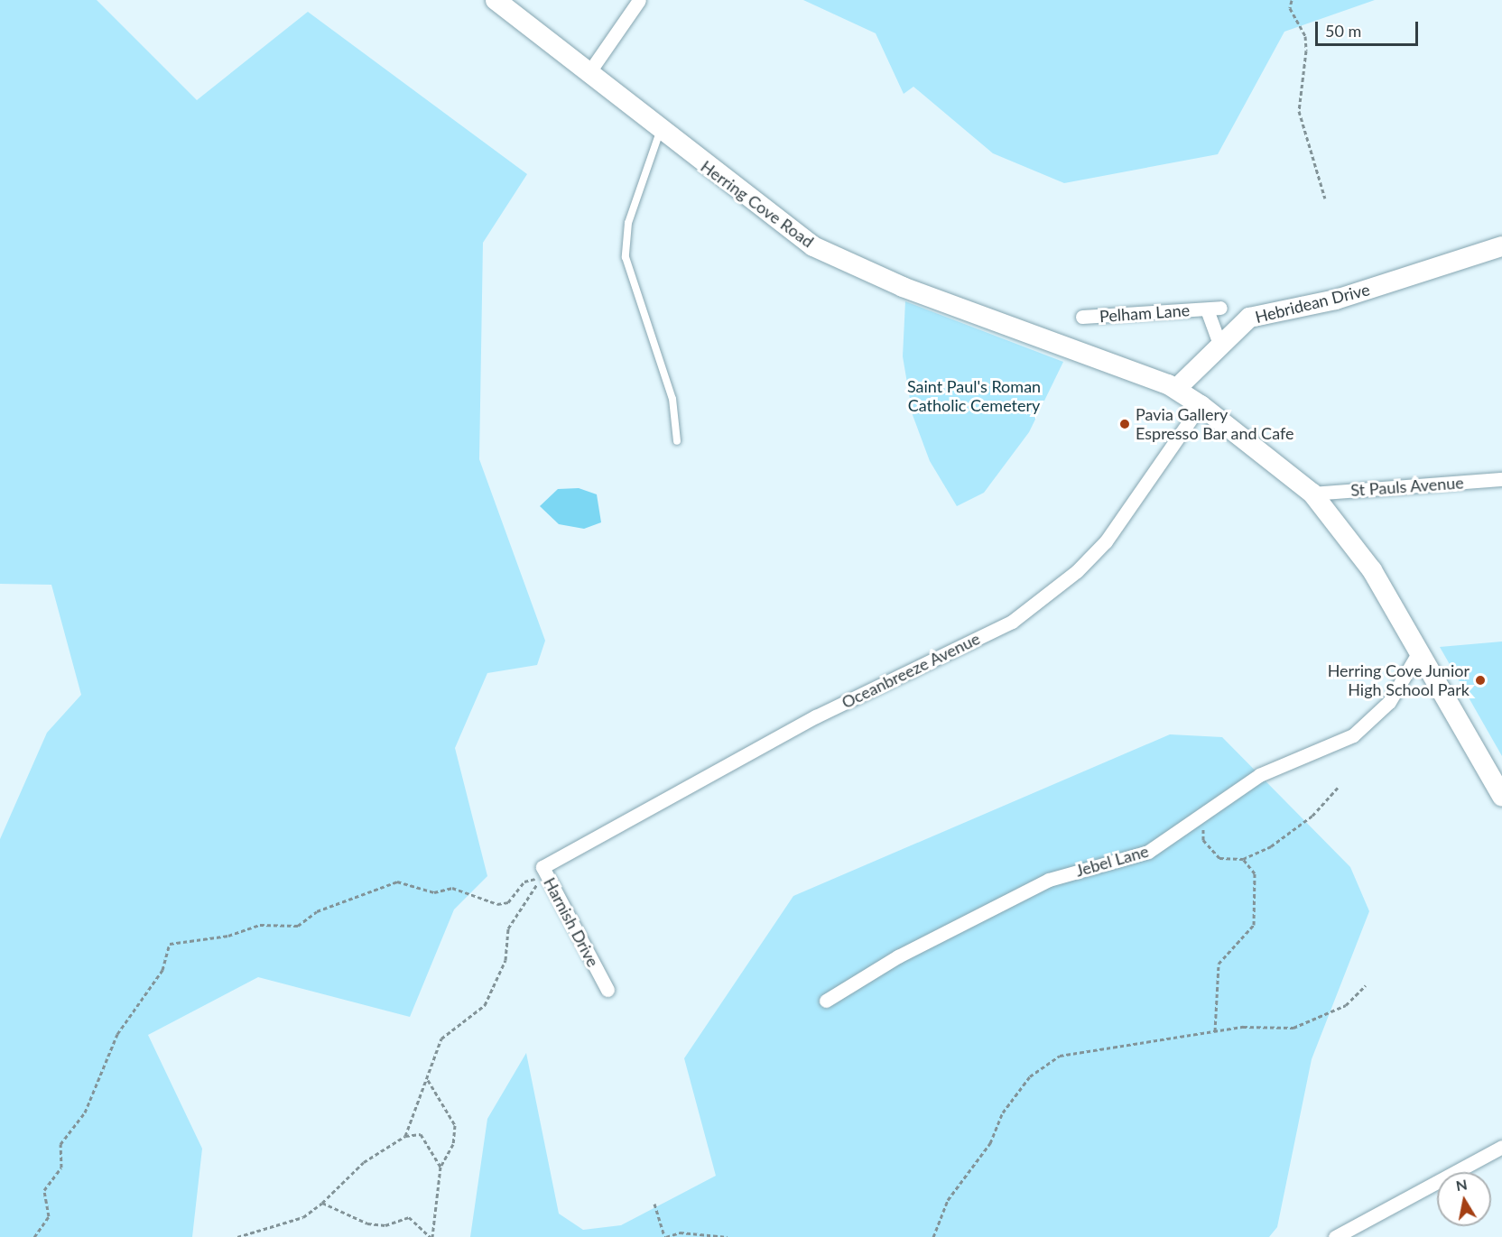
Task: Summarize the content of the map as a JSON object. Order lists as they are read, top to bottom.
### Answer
{
  "streets": {
    "main road": ["Herring Cove Road", "Hebridean Drive"],
    "street": [
      "Pelham Lane",
      "St Pauls Avenue",
      "Oceanbreeze Avenue",
      "Jebel Lane",
      "Harnish Drive"
    ]
  },
  "crossings": [
    ["Herring Cove Road", "Hebridean Drive"],
    ["Herring Cove Road", "St Pauls Avenue"],
    ["Herring Cove Road", "Oceanbreeze Avenue"],
    ["Herring Cove Road", "Jebel Lane"],
    ["Hebridean Drive", "Pelham Lane"],
    ["Oceanbreeze Avenue", "Harnish Drive"]
  ],
  "parks": ["Saint Paul's Roman Catholic Cemetery"],
  "places": ["Pavia Gallery Espresso Bar and Cafe", "Herring Cove Junior High School Park"],
  "scale_bar": "50 m",
  "north": "top"
}
